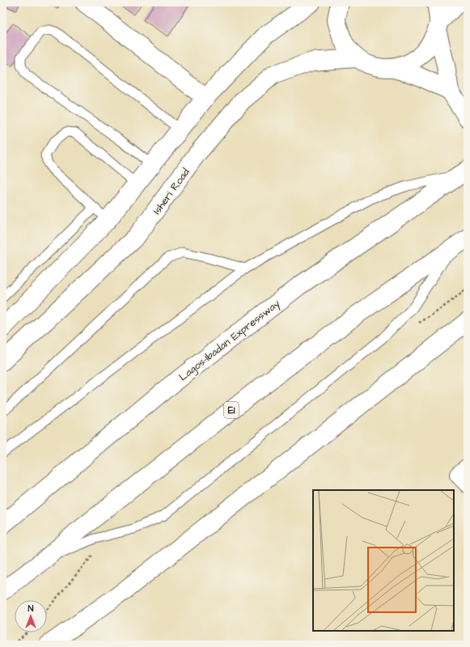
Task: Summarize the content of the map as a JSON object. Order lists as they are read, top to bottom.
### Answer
{
  "streets": {
    "main road": ["Isheri Road", "Lagos-Ibadan Expressway", "E1"]
  },
  "north": "top"
}
